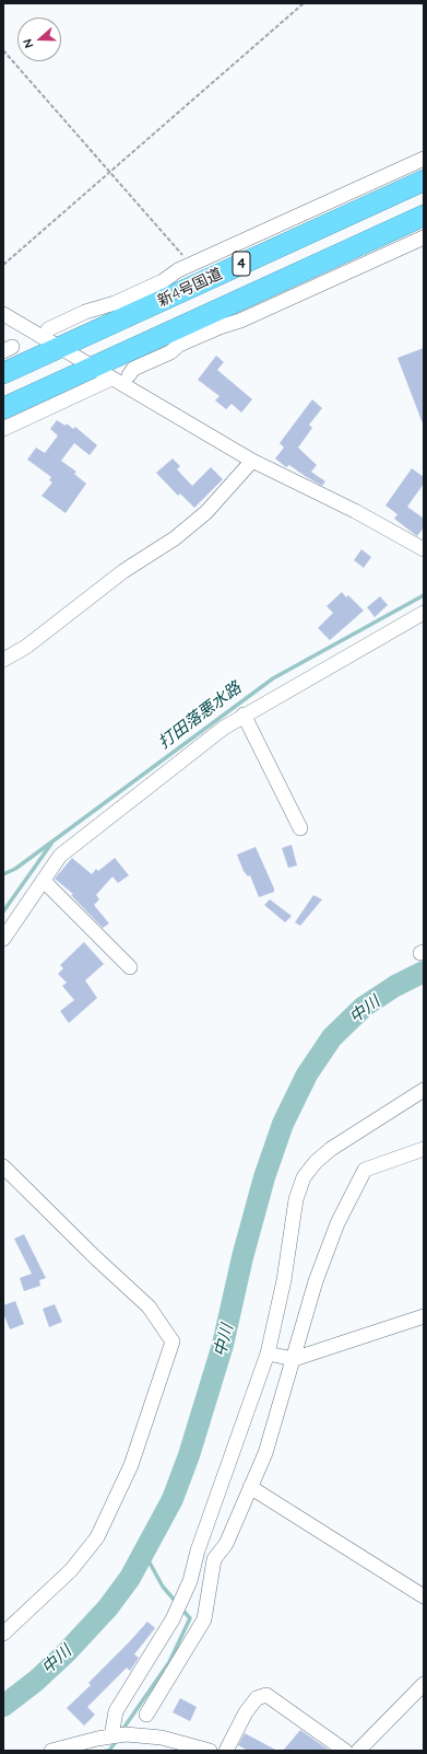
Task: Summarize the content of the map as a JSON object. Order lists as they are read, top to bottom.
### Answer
{
  "streets": {
    "highway": ["4", "新4号国道"]
  },
  "water": ["打田落悪水路", "中川"],
  "north": "left"
}
